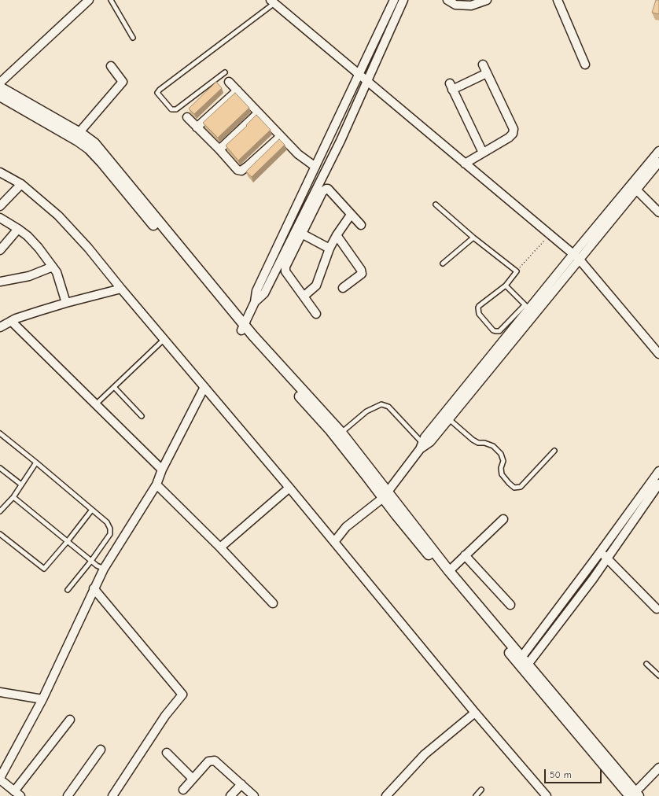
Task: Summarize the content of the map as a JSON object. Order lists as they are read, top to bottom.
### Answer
{
  "scale_bar": "50 m"
}
